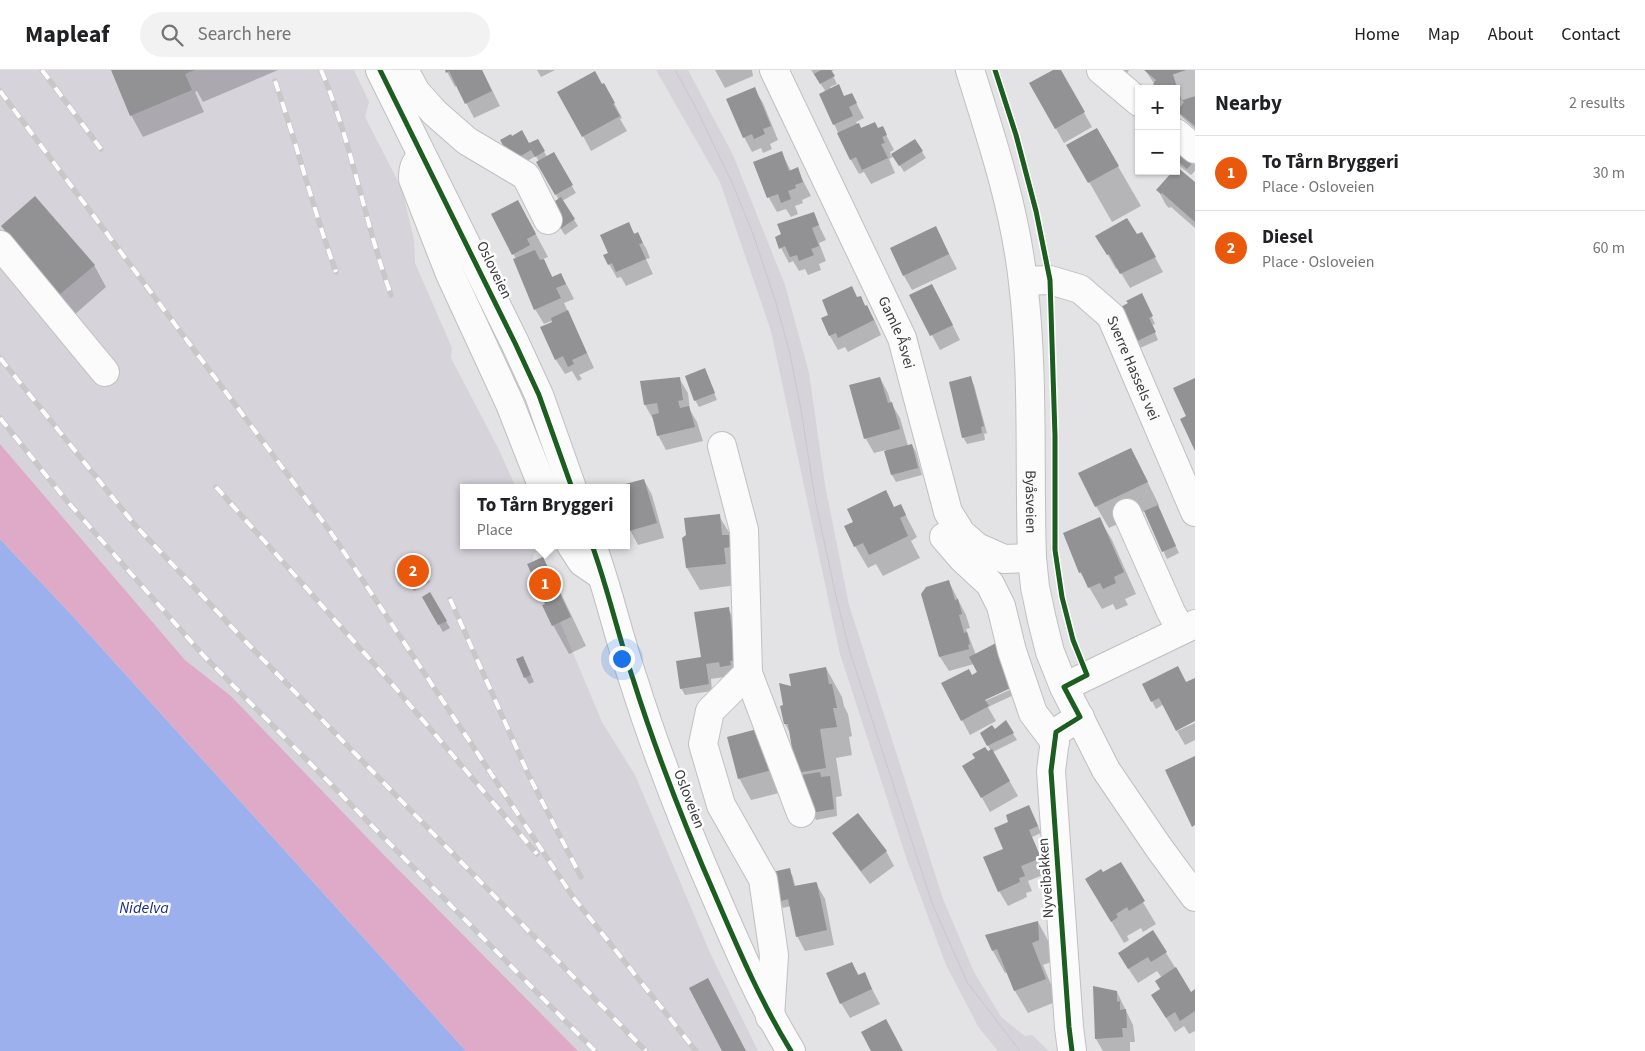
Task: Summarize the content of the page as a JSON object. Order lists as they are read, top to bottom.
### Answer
{
  "streets": {
    "street": [
      "Osloveien",
      "Gamle Åsvei",
      "Sverre Hassels vei",
      "Byåsveien",
      "Nyveibakken"
    ]
  },
  "crossings": [
    ["Gamle Åsvei", "Byåsveien"],
    ["Sverre Hassels vei", "Byåsveien"]
  ],
  "water": ["Nidelva"],
  "page": {
    "header": "Mapleaf",
    "search": "Search here",
    "nav": [
      "Home",
      "Map",
      "About",
      "Contact"
    ],
    "heading": ["Nearby", "2 results"],
    "map_buttons": ["+", "−"],
    "list": [
      {
        "mark": "1",
        "name": "To Tårn Bryggeri",
        "note": "Place · Osloveien",
        "value": "30 m"
      },
      {
        "mark": "2",
        "name": "Diesel",
        "note": "Place · Osloveien",
        "value": "60 m"
      }
    ],
    "popup": ["To Tårn Bryggeri", "Place"],
    "pins": ["2", "1"]
  }
}
